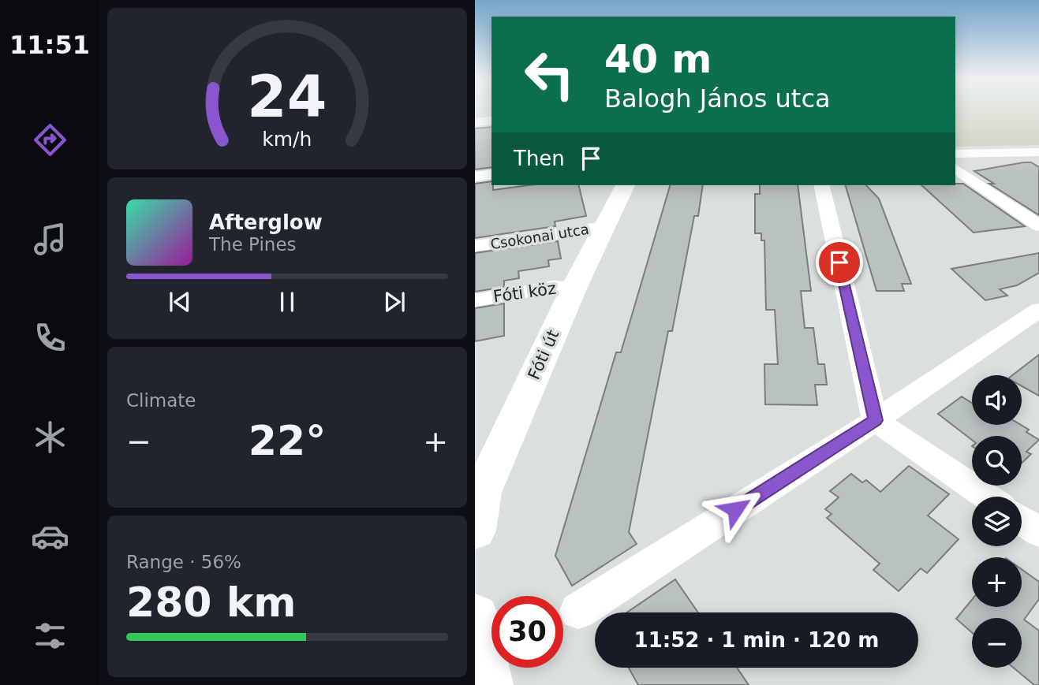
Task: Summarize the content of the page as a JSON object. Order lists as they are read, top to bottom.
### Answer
{
  "streets": {
    "main road": ["Fóti út"],
    "street": ["Csokonai utca", "Fóti köz"]
  },
  "crossings": [
    ["Csokonai utca", "Fóti út"],
    ["Fóti köz", "Fóti út"]
  ],
  "page": {
    "tabs": "11:51",
    "turn": ["40 m", "Balogh János utca"],
    "then": "Then",
    "song": ["Afterglow", "The Pines"],
    "tile": [
      "Climate",
      ["Range · 56%", "280 km"]
    ],
    "map_buttons": ["+", "−"],
    "heat": ["−", "22°", "+"],
    "limit": "30",
    "trip": "11:52 · 1 min · 120 m",
    "gauge": ["24", "km/h"]
  }
}
